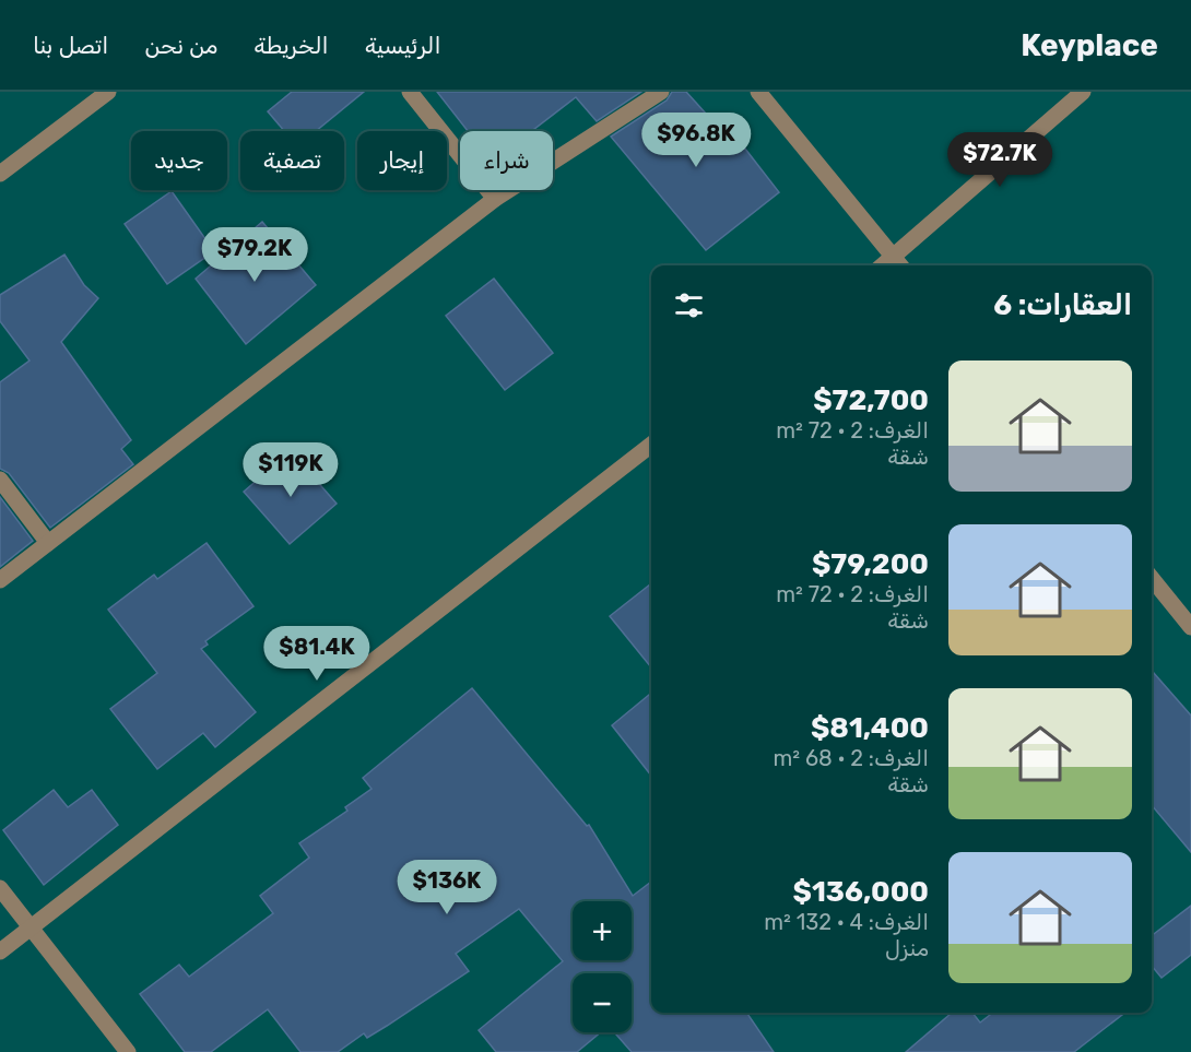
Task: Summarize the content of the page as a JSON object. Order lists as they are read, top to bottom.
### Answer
{
  "page": {
    "header": "Keyplace",
    "nav": [
      "الرئيسية",
      "الخريطة",
      "من نحن",
      "اتصل بنا"
    ],
    "price": [
      "$96.8K",
      "$72.7K",
      "$79.2K",
      "$119K",
      "$81.4K",
      "$136K"
    ],
    "chip": [
      "شراء",
      "إيجار",
      "تصفية",
      "جديد"
    ],
    "heading": "العقارات: 6",
    "list": [
      {
        "name": "$72,700",
        "note": "الغرف: 2 · 72 m² · شقة"
      },
      {
        "name": "$79,200",
        "note": "الغرف: 2 · 72 m² · شقة"
      },
      {
        "name": "$81,400",
        "note": "الغرف: 2 · 68 m² · شقة"
      },
      {
        "name": "$136,000",
        "note": "الغرف: 4 · 132 m² · منزل"
      }
    ],
    "map_buttons": ["+", "−"]
  }
}
